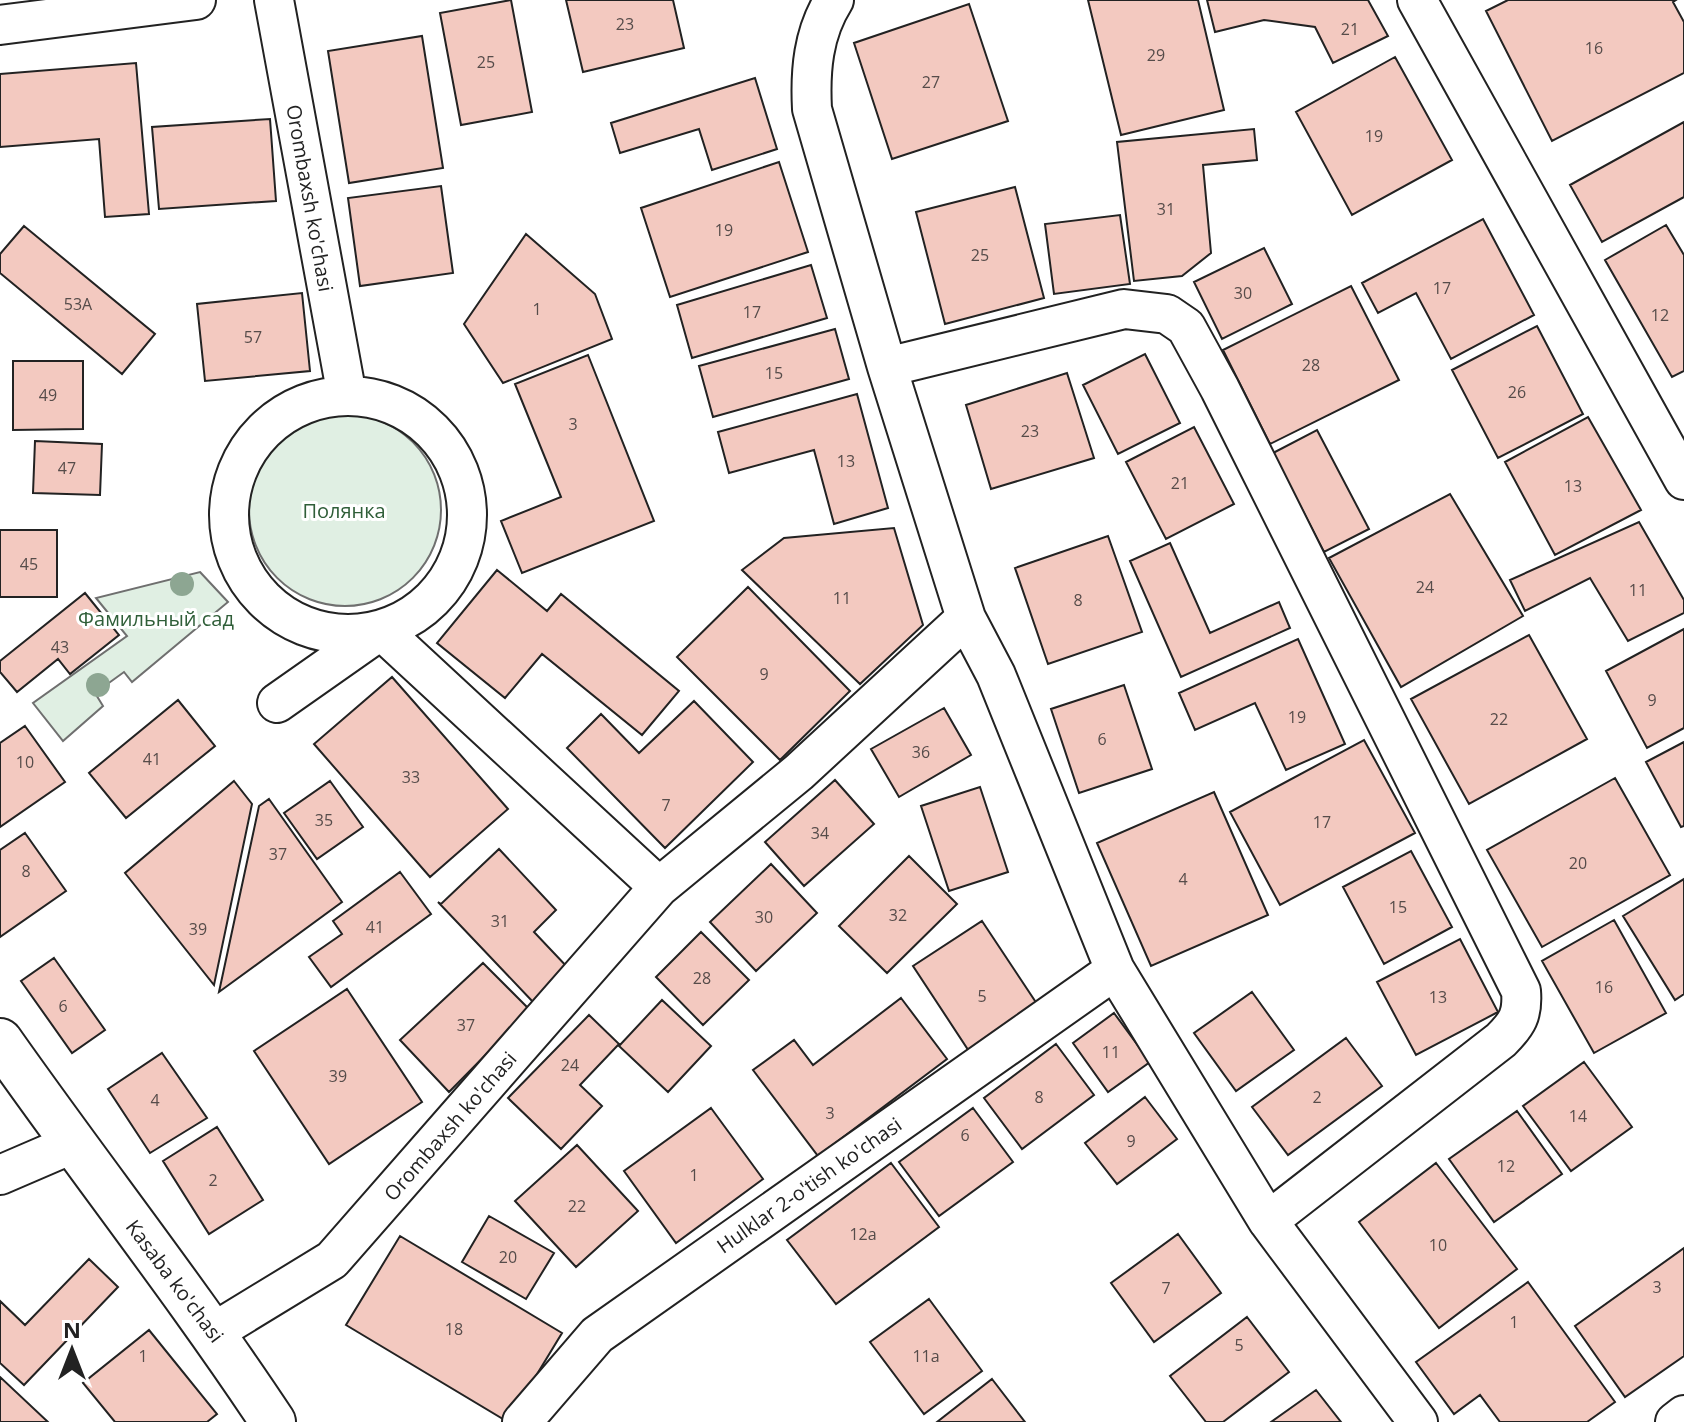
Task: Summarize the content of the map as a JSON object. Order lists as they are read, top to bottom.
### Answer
{
  "streets": {
    "street": ["Orombaxsh ko'chasi", "Hulklar 2-o'tish ko'chasi", "Kasaba ko'chasi"]
  },
  "crossings": [
    ["Orombaxsh ko'chasi", "Kasaba ko'chasi"]
  ],
  "parks": ["Полянка", "Фамильный сад"],
  "house_numbers": [
    "23",
    "21",
    "16",
    "29",
    "25",
    "27",
    "19",
    "31",
    "19",
    "25",
    "17",
    "30",
    "53А",
    "1",
    "17",
    "12",
    "57",
    "28",
    "15",
    "26",
    "49",
    "3",
    "23",
    "13",
    "47",
    "21",
    "13",
    "45",
    "24",
    "11",
    "11",
    "8",
    "43",
    "9",
    "9",
    "19",
    "22",
    "6",
    "36",
    "41",
    "10",
    "33",
    "7",
    "35",
    "17",
    "34",
    "37",
    "20",
    "8",
    "4",
    "15",
    "32",
    "30",
    "31",
    "41",
    "39",
    "28",
    "16",
    "5",
    "13",
    "6",
    "37",
    "11",
    "24",
    "39",
    "8",
    "2",
    "4",
    "3",
    "14",
    "6",
    "9",
    "12",
    "1",
    "2",
    "22",
    "12a",
    "10",
    "20",
    "3",
    "7",
    "1",
    "18",
    "5",
    "1",
    "11a"
  ],
  "north": "top"
}
